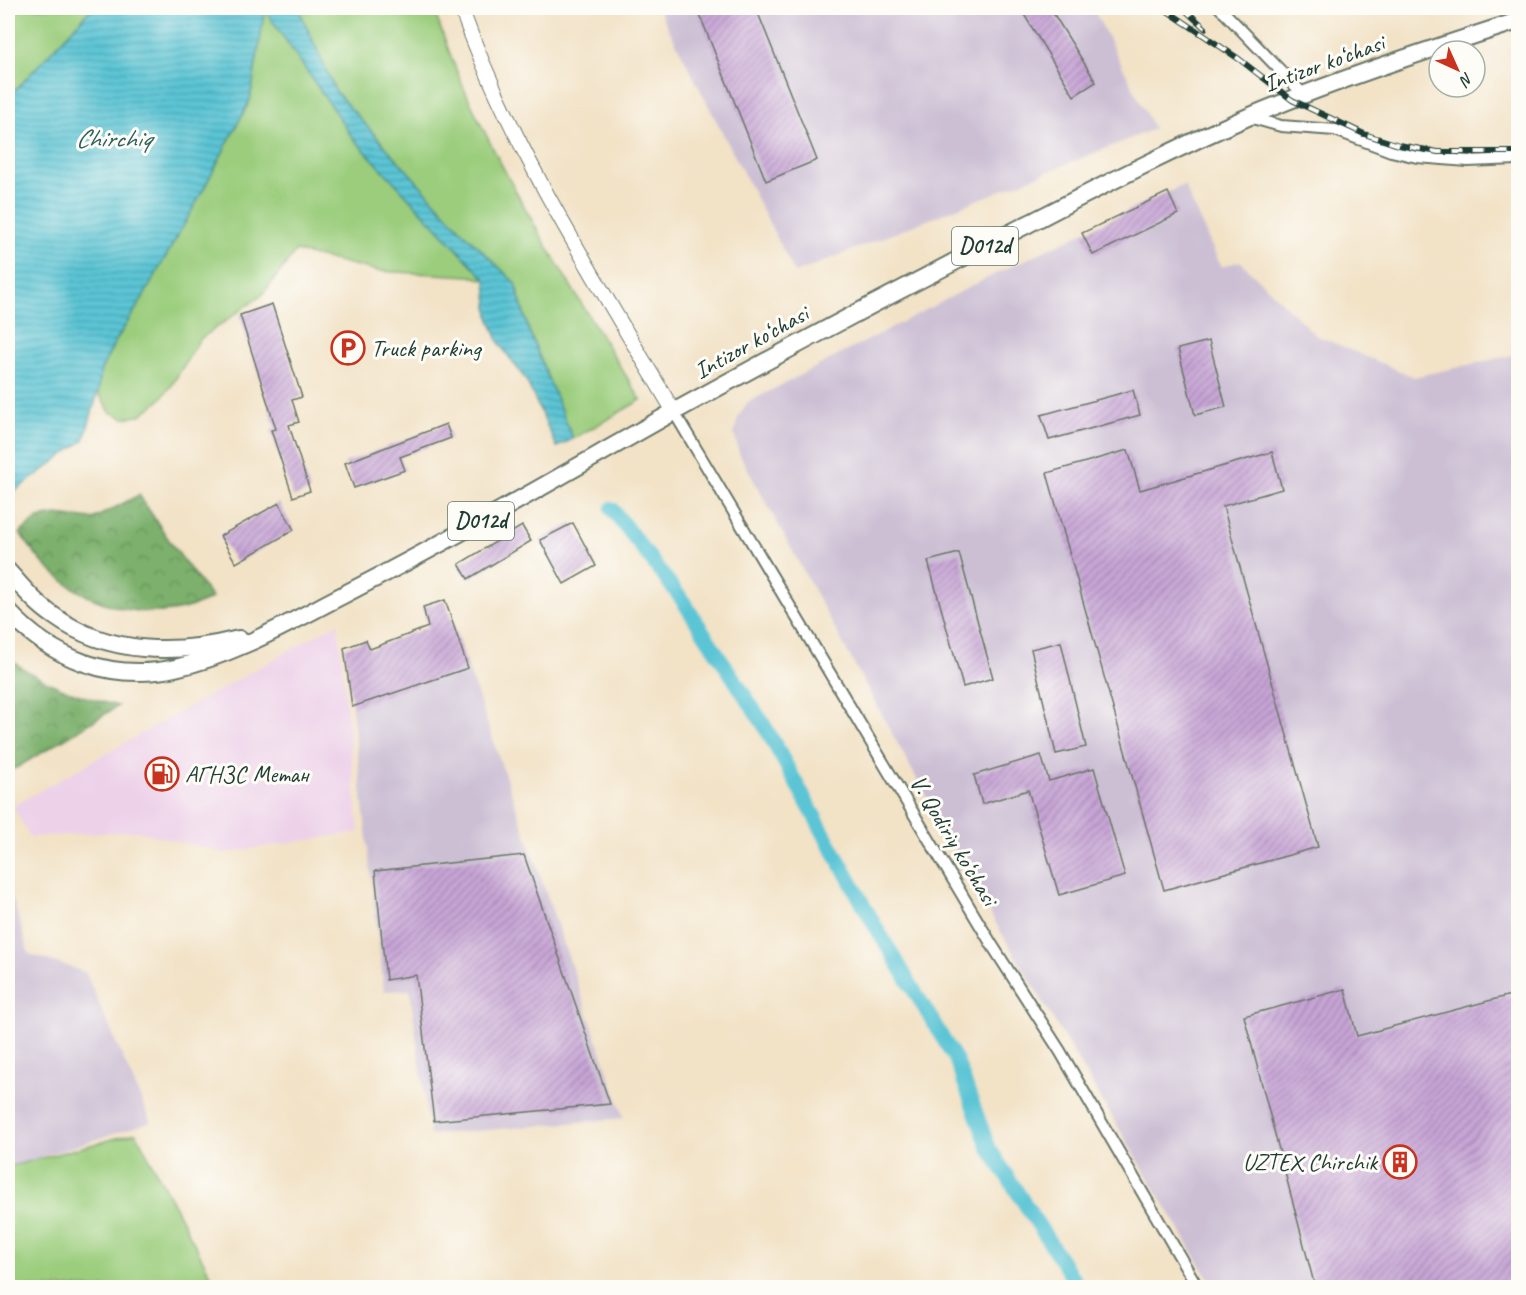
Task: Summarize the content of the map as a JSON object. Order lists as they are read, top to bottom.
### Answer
{
  "streets": {
    "main road": ["Intizor ko‘chasi", "D012d"],
    "street": ["V. Qodiriy ko‘chasi"]
  },
  "crossings": [
    ["Intizor ko‘chasi", "D012d"],
    ["Intizor ko‘chasi", "V. Qodiriy ko‘chasi"]
  ],
  "water": ["Chirchiq"],
  "places": {
    "parking": ["Truck parking"],
    "fuel station": ["АГНЗС Метан"],
    "building": ["UZTEX Chirchik"]
  },
  "north": "bottom right"
}
